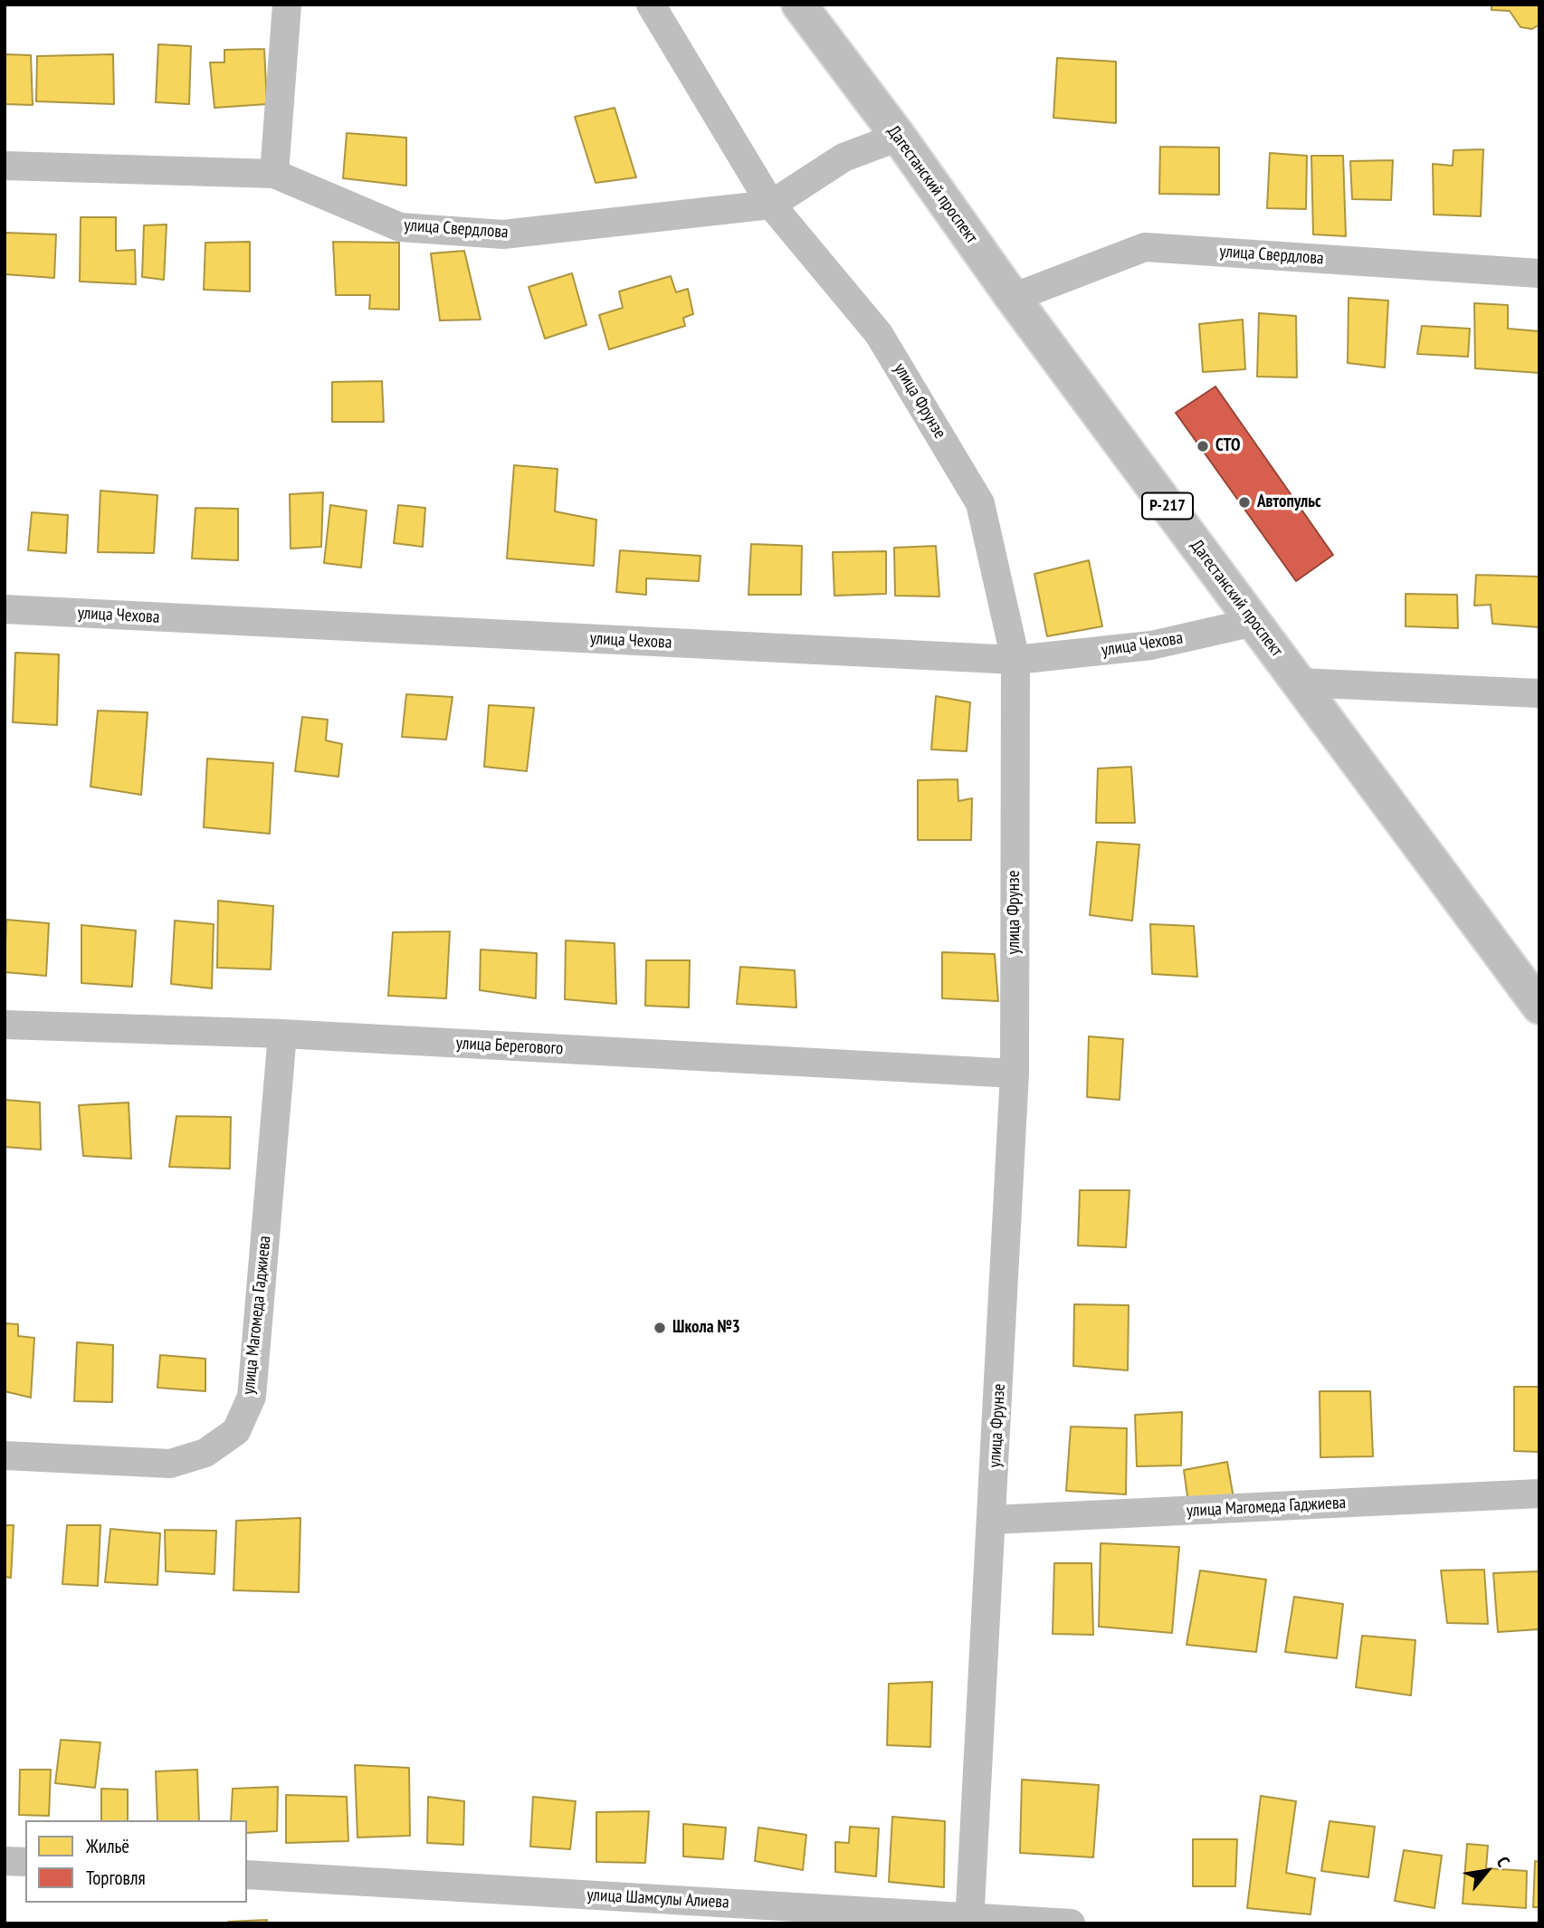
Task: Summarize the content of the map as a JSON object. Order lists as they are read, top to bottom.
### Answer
{
  "streets": {
    "highway": ["Дагестанский проспект", "Р-217"],
    "street": [
      "улица Свердлова",
      "улица Фрунзе",
      "улица Чехова",
      "улица Берегового",
      "улица Магомеда Гаджиева",
      "улица Шамсулы Алиева"
    ]
  },
  "crossings": [
    ["Дагестанский проспект", "улица Свердлова"],
    ["Дагестанский проспект", "улица Чехова"],
    ["улица Свердлова", "улица Фрунзе"],
    ["улица Фрунзе", "улица Чехова"],
    ["улица Фрунзе", "улица Берегового"],
    ["улица Фрунзе", "улица Магомеда Гаджиева"],
    ["улица Фрунзе", "улица Шамсулы Алиева"],
    ["улица Берегового", "улица Магомеда Гаджиева"]
  ],
  "places": ["СТО", "Автопульс", "Школа №3"],
  "legend": ["Жильё", "Торговля"],
  "north": "top right"
}
